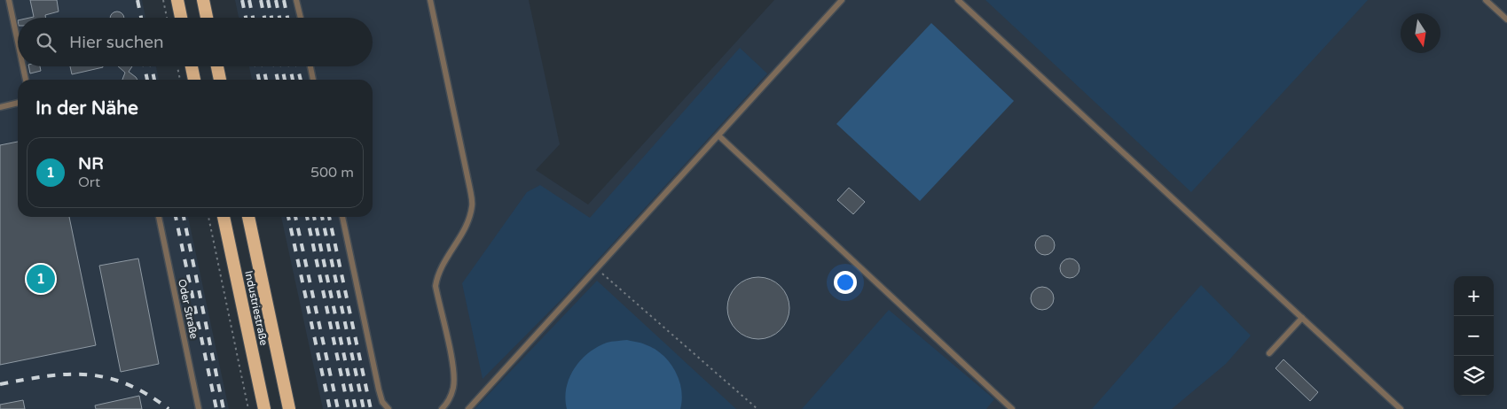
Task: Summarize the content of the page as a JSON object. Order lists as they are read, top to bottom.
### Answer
{
  "streets": {
    "highway": ["Industriestraße"],
    "lane": ["Oder Straße"]
  },
  "north": "bottom",
  "page": {
    "search": "Hier suchen",
    "heading": "In der Nähe",
    "list": [
      {
        "mark": "1",
        "name": "NR",
        "note": "Ort",
        "value": "500 m"
      }
    ],
    "pins": "1",
    "map_buttons": ["+", "−"]
  }
}
